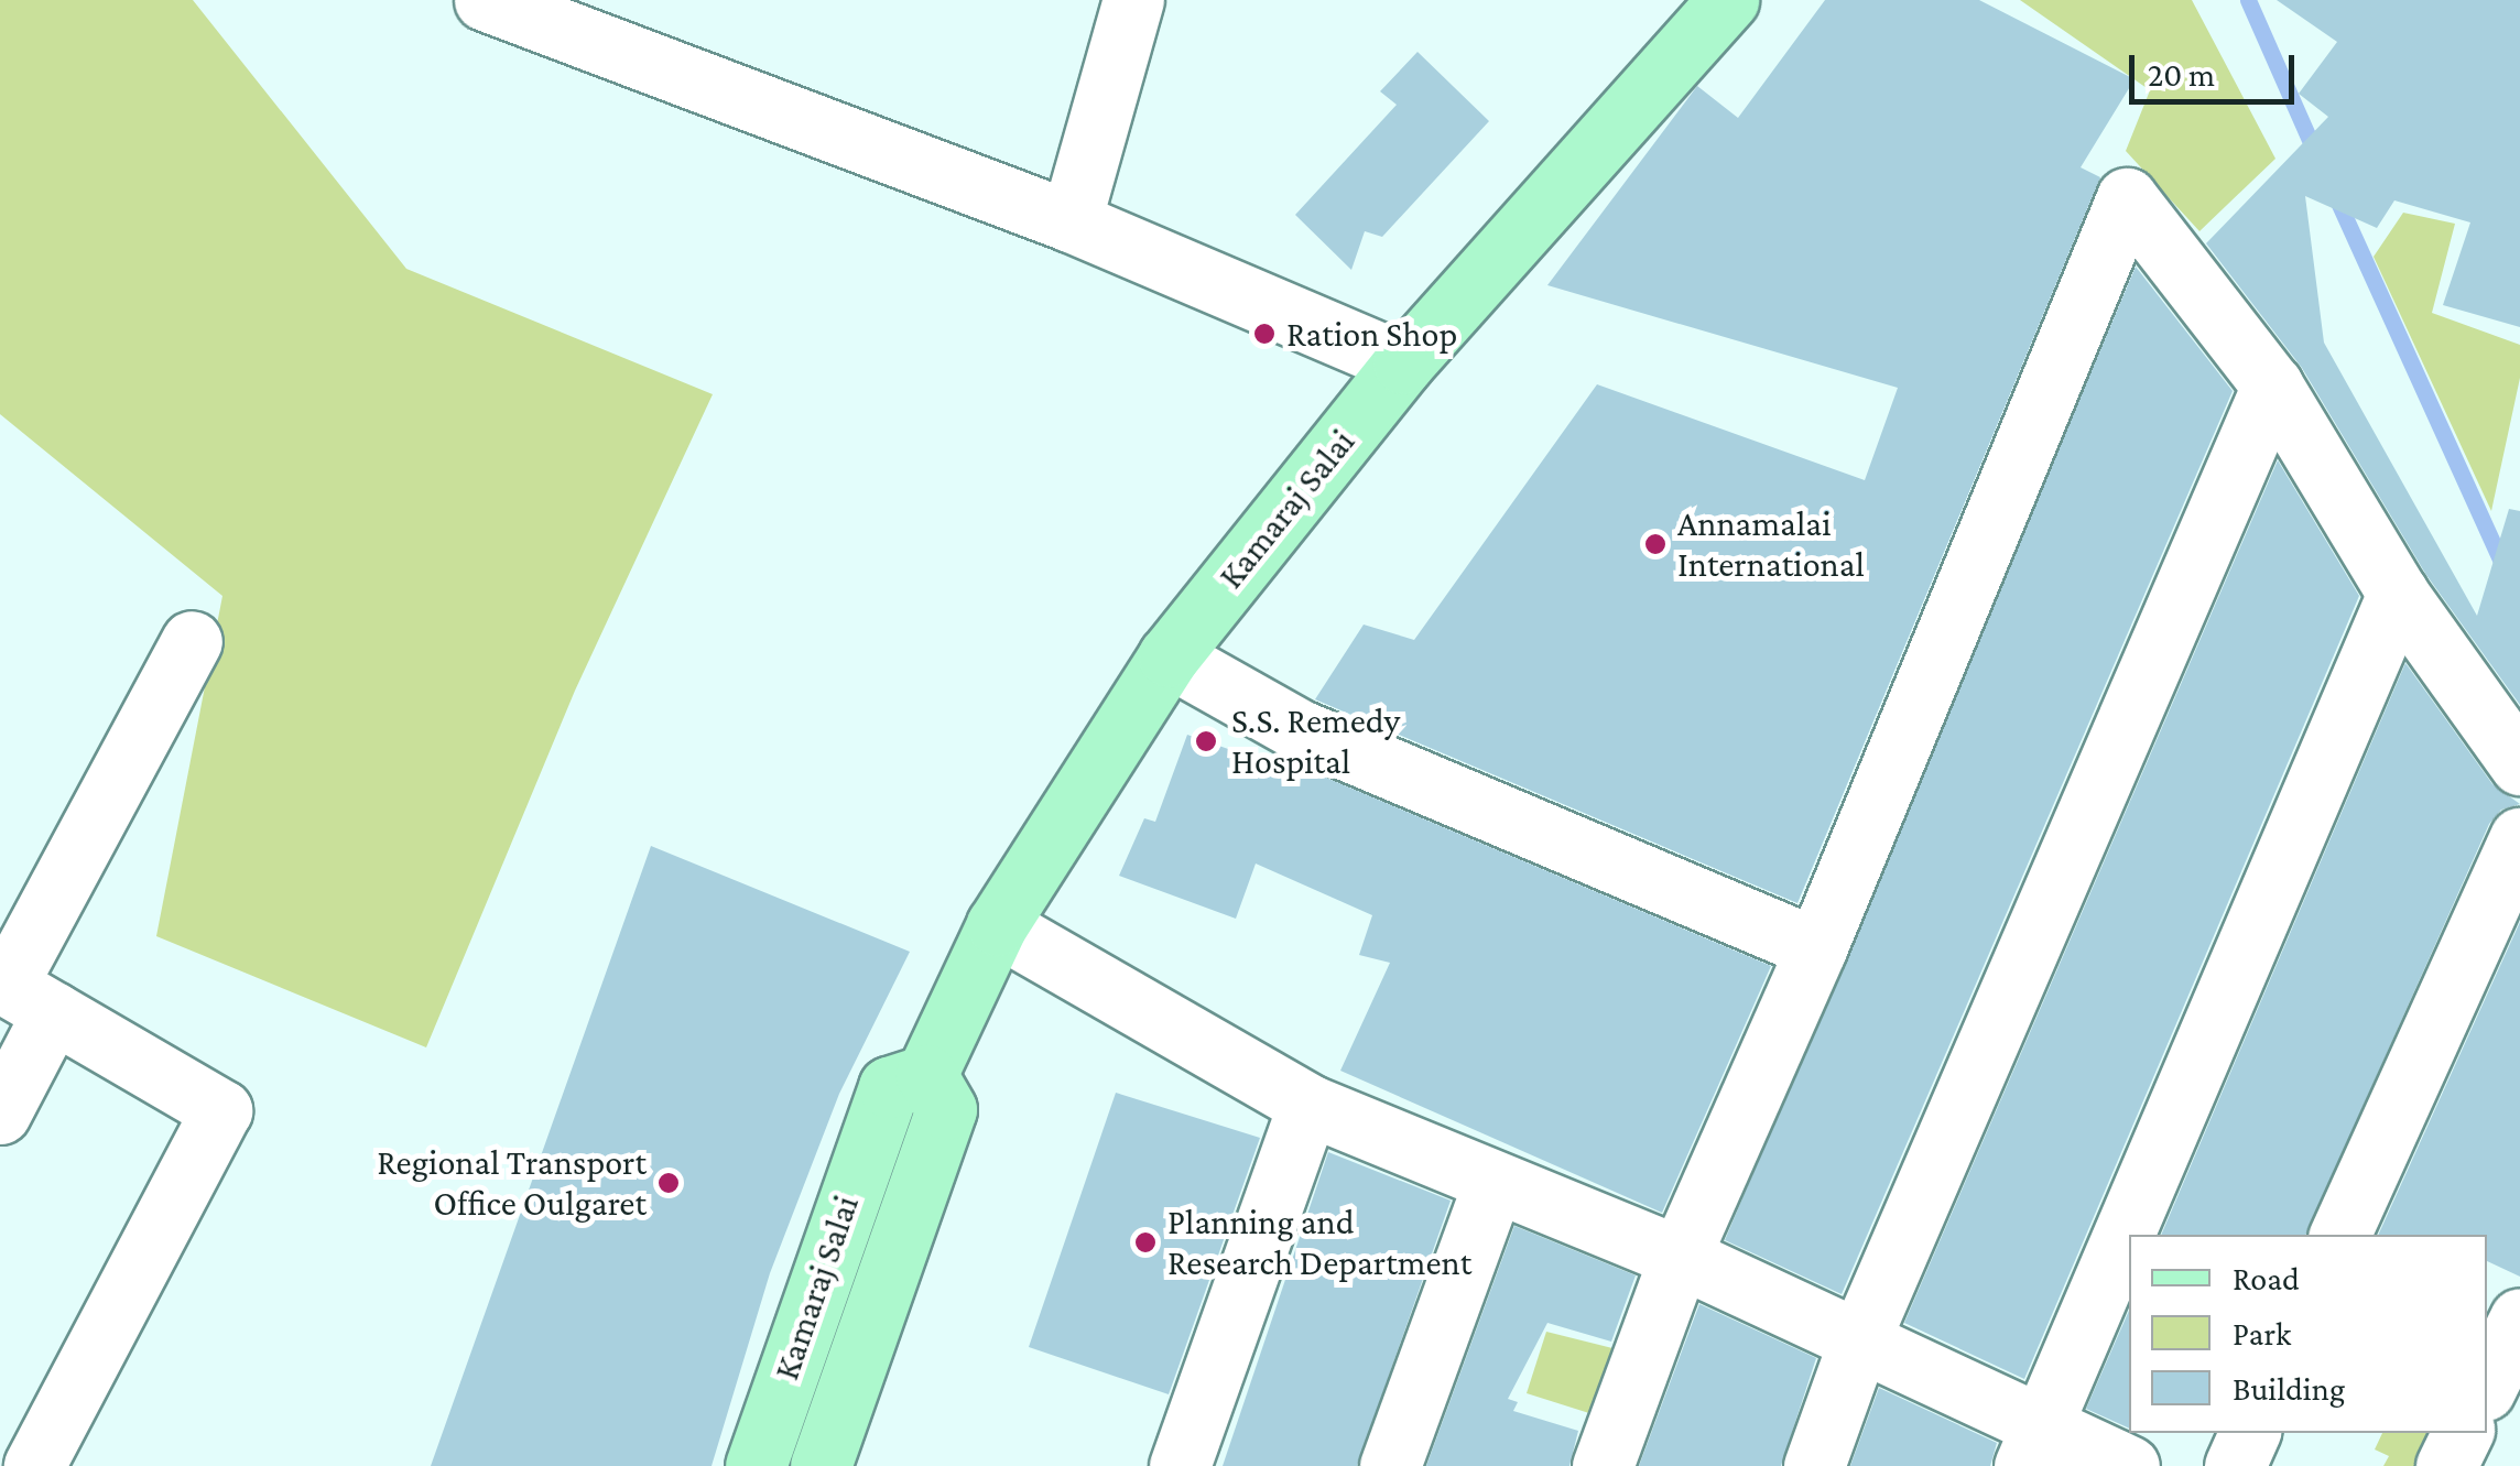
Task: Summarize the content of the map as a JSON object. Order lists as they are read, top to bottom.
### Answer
{
  "streets": {
    "main road": ["Kamaraj Salai"]
  },
  "places": [
    "Ration Shop",
    "Annamalai International",
    "S.S. Remedy Hospital",
    "Regional Transport Office Oulgaret",
    "Planning and Research Department"
  ],
  "legend": ["Road", "Park", "Building"],
  "scale_bar": "20 m"
}
